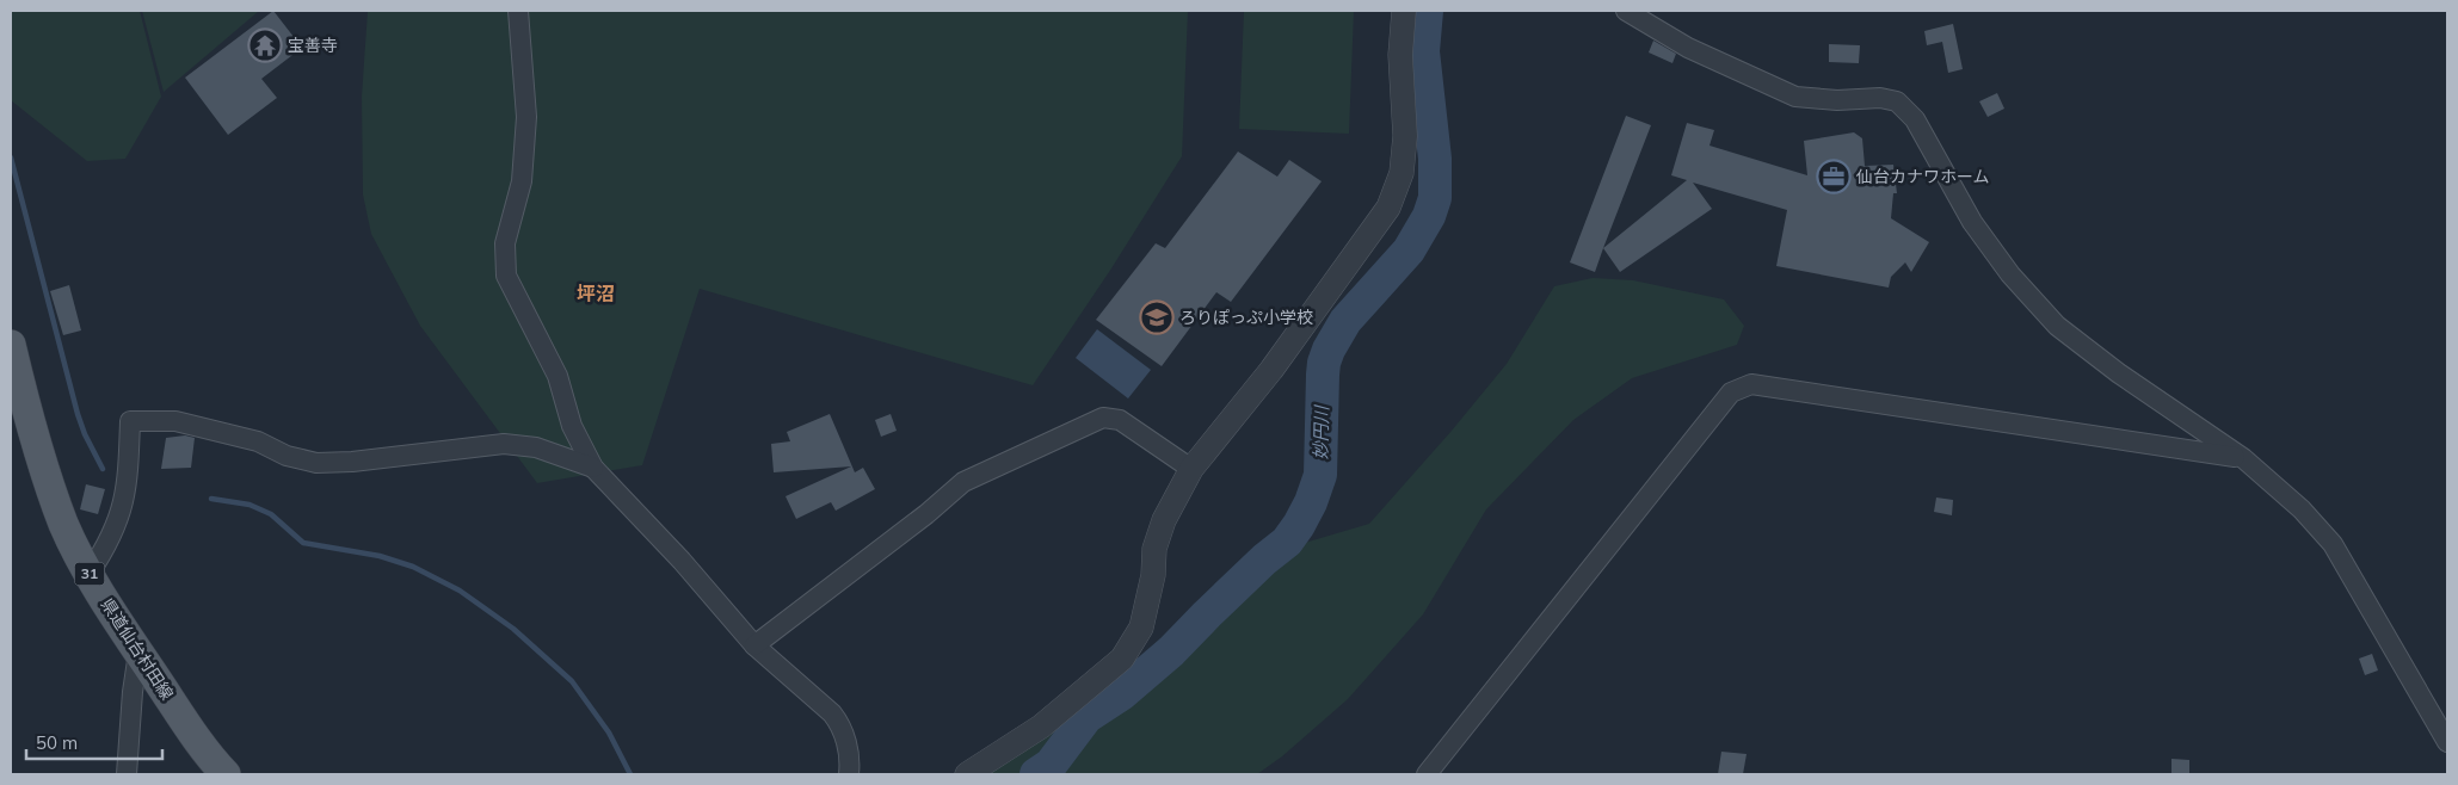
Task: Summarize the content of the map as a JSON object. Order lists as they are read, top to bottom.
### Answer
{
  "streets": {
    "main road": ["31", "県道仙台村田線"]
  },
  "districts": ["坪沼"],
  "water": ["妙円川"],
  "places": {
    "temple": ["宝善寺"],
    "office": ["仙台カナワホーム"],
    "school or university": ["ろりぽっぷ小学校"]
  },
  "scale_bar": "50 m"
}
